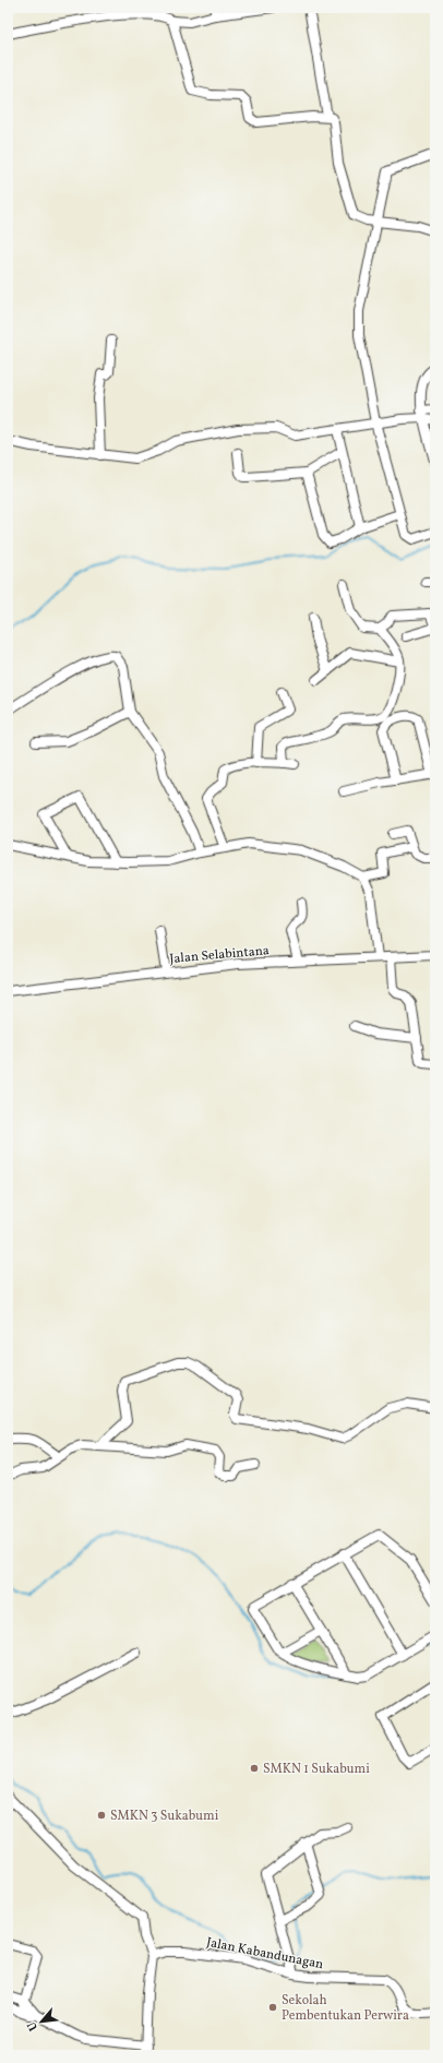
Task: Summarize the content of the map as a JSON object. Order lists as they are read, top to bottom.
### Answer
{
  "streets": {
    "street": ["Jalan Selabintana", "Jalan Kabandunagan"]
  },
  "places": ["SMKN 1 Sukabumi", "SMKN 3 Sukabumi", "Sekolah Pembentukan Perwira"],
  "north": "bottom left"
}
